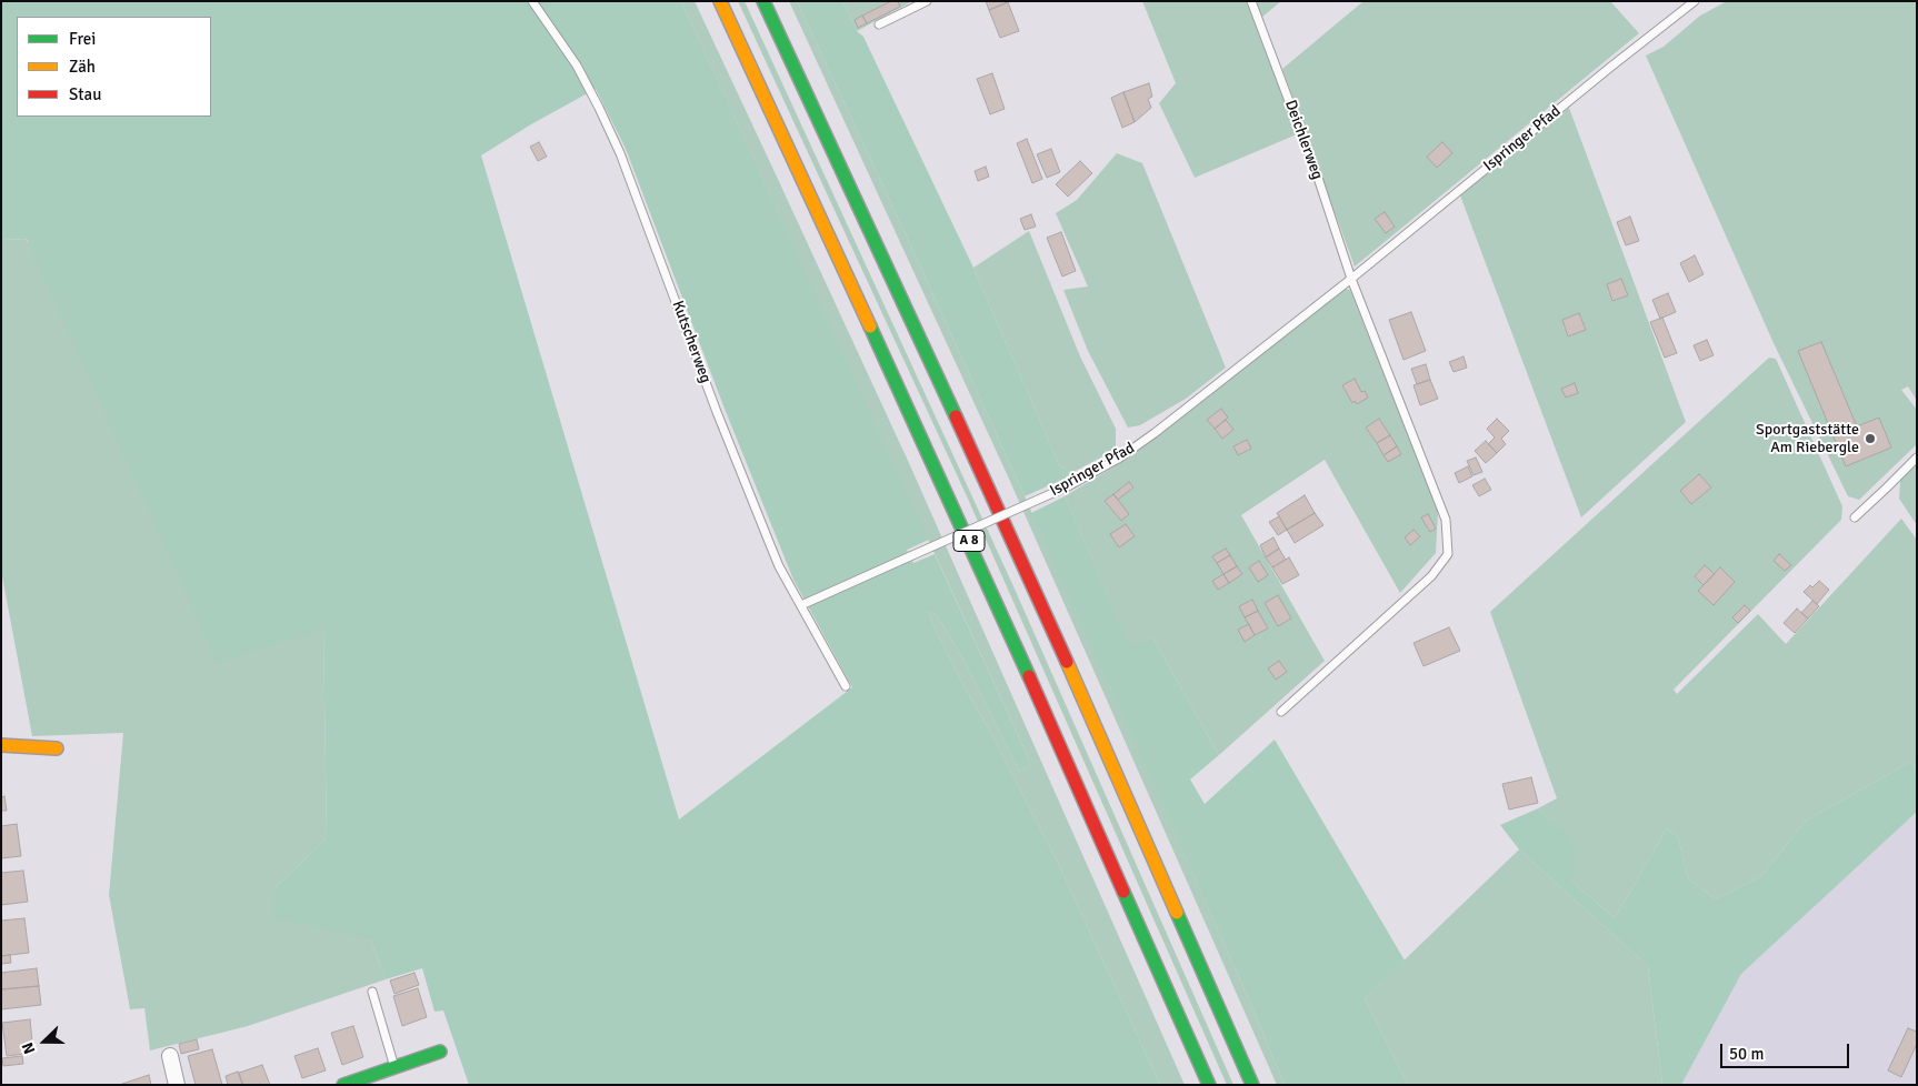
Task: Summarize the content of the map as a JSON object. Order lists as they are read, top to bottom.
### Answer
{
  "streets": {
    "main road": ["A 8"],
    "lane": ["Ispringer Pfad", "Deichlerweg", "Kutscherweg"]
  },
  "crossings": [
    ["Ispringer Pfad", "Deichlerweg"],
    ["Ispringer Pfad", "Kutscherweg"]
  ],
  "places": ["Sportgaststätte Am Riebergle"],
  "legend": ["Frei", "Zäh", "Stau"],
  "scale_bar": "50 m",
  "north": "left"
}
